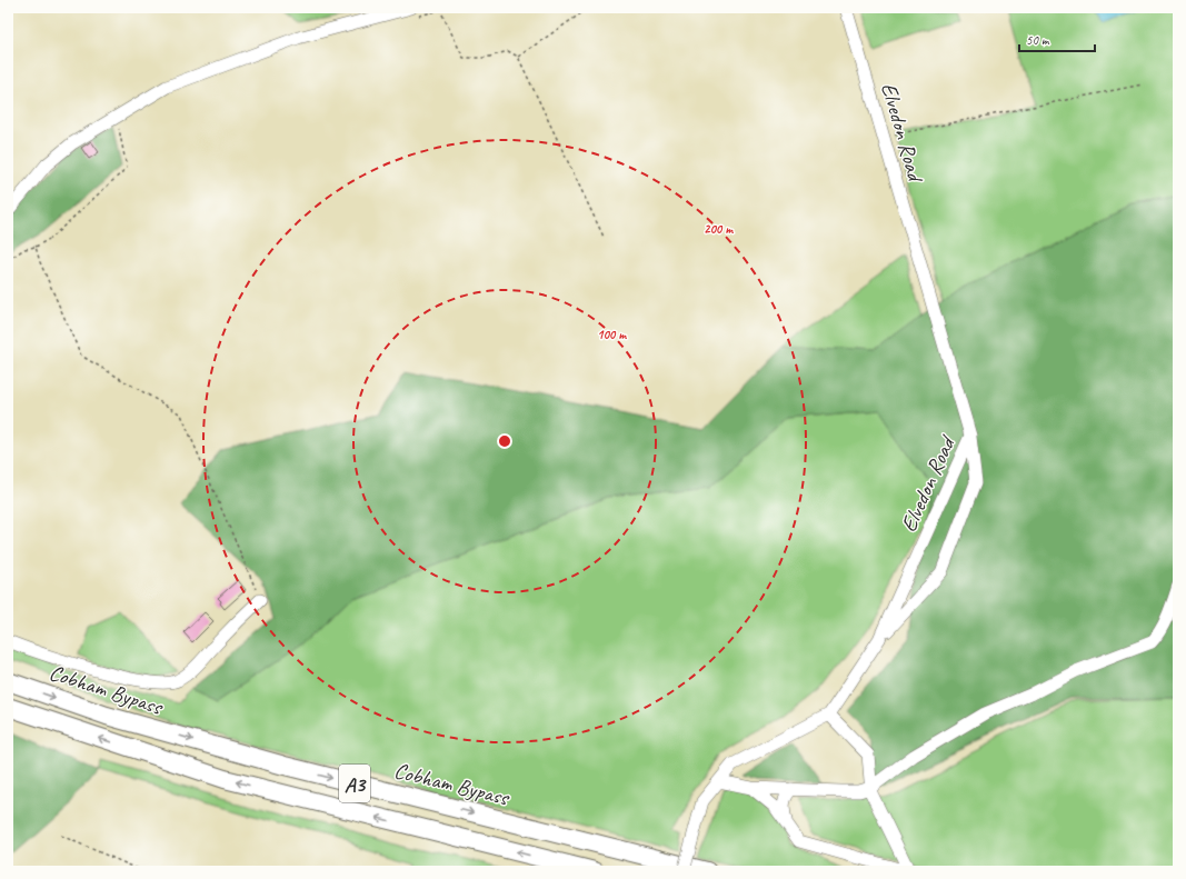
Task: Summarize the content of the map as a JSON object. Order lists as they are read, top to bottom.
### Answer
{
  "streets": {
    "highway": ["Cobham Bypass", "A3"],
    "street": ["Elvedon Road"]
  },
  "scale_bar": "50 m",
  "rings": ["200 m", "100 m"]
}
